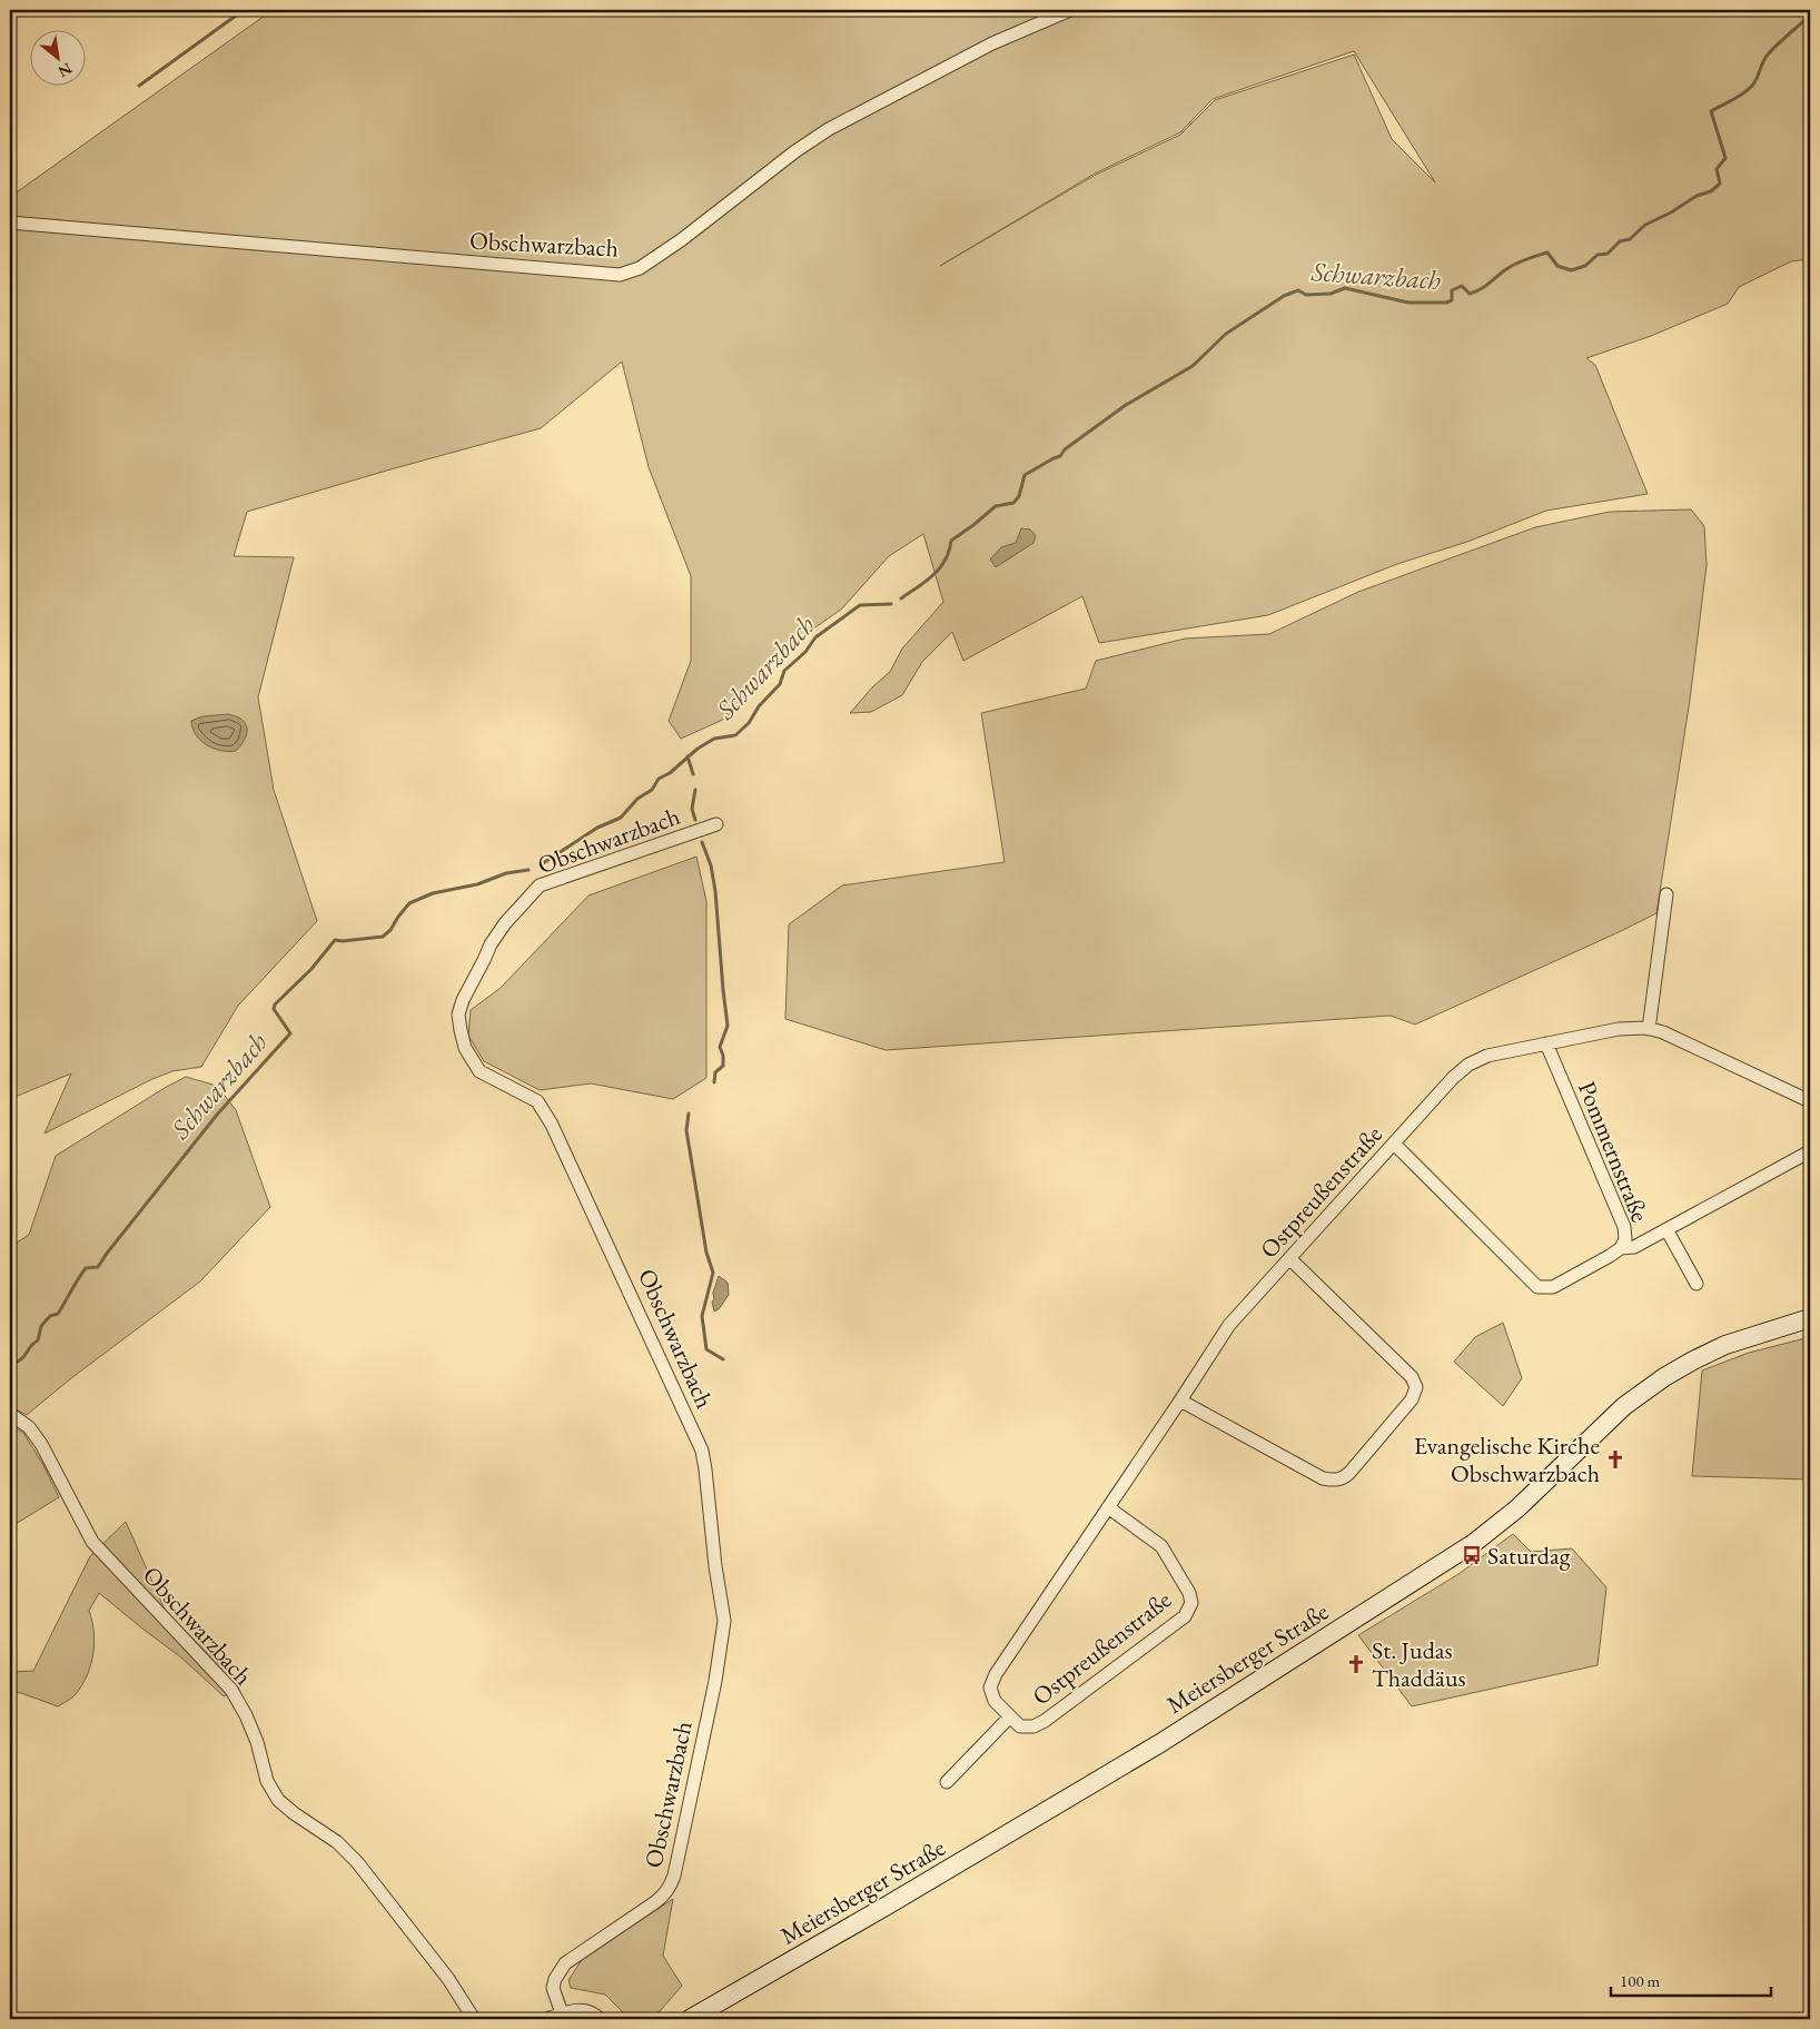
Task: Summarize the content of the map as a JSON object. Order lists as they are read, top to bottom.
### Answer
{
  "streets": {
    "main road": ["Meiersberger Straße"],
    "street": ["Obschwarzbach", "Pommernstraße", "Ostpreußenstraße"]
  },
  "crossings": [
    ["Pommernstraße", "Ostpreußenstraße"]
  ],
  "water": ["Schwarzbach"],
  "places": {
    "church": ["Evangelische Kirche Obschwarzbach", "St. Judas Thaddäus"],
    "bus stop": ["Saturdag"]
  },
  "scale_bar": "100 m",
  "north": "bottom right"
}
